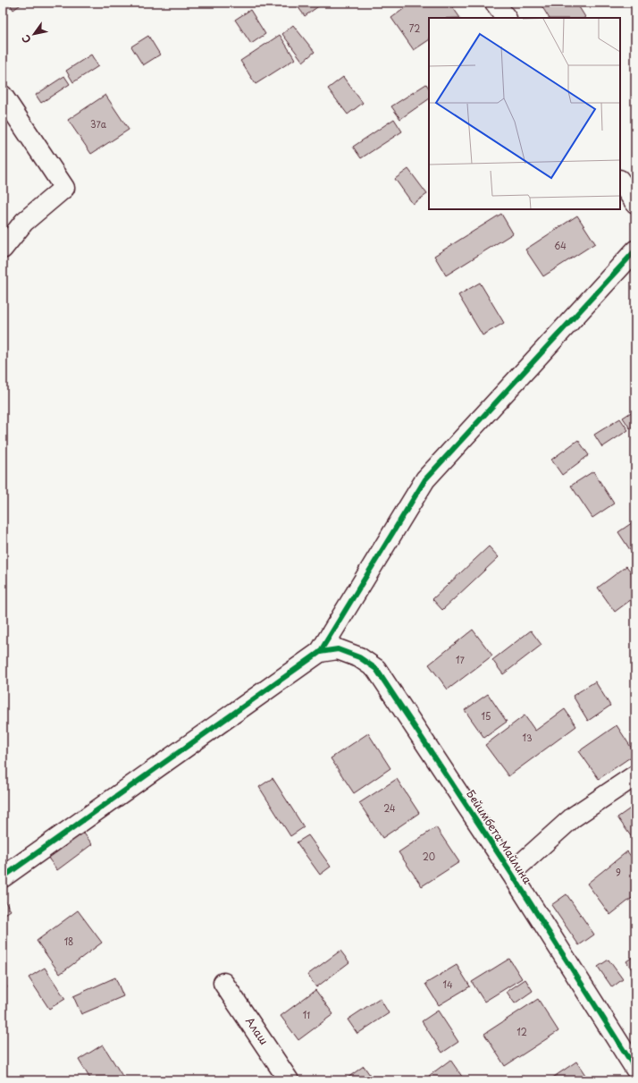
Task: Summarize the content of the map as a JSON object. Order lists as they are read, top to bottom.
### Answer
{
  "streets": {
    "street": ["Бейимбета Майлина", "Алаш"]
  },
  "house_numbers": [
    "72",
    "37а",
    "64",
    "17",
    "15",
    "13",
    "24",
    "20",
    "9",
    "18",
    "14",
    "11",
    "12"
  ],
  "north": "bottom left"
}
